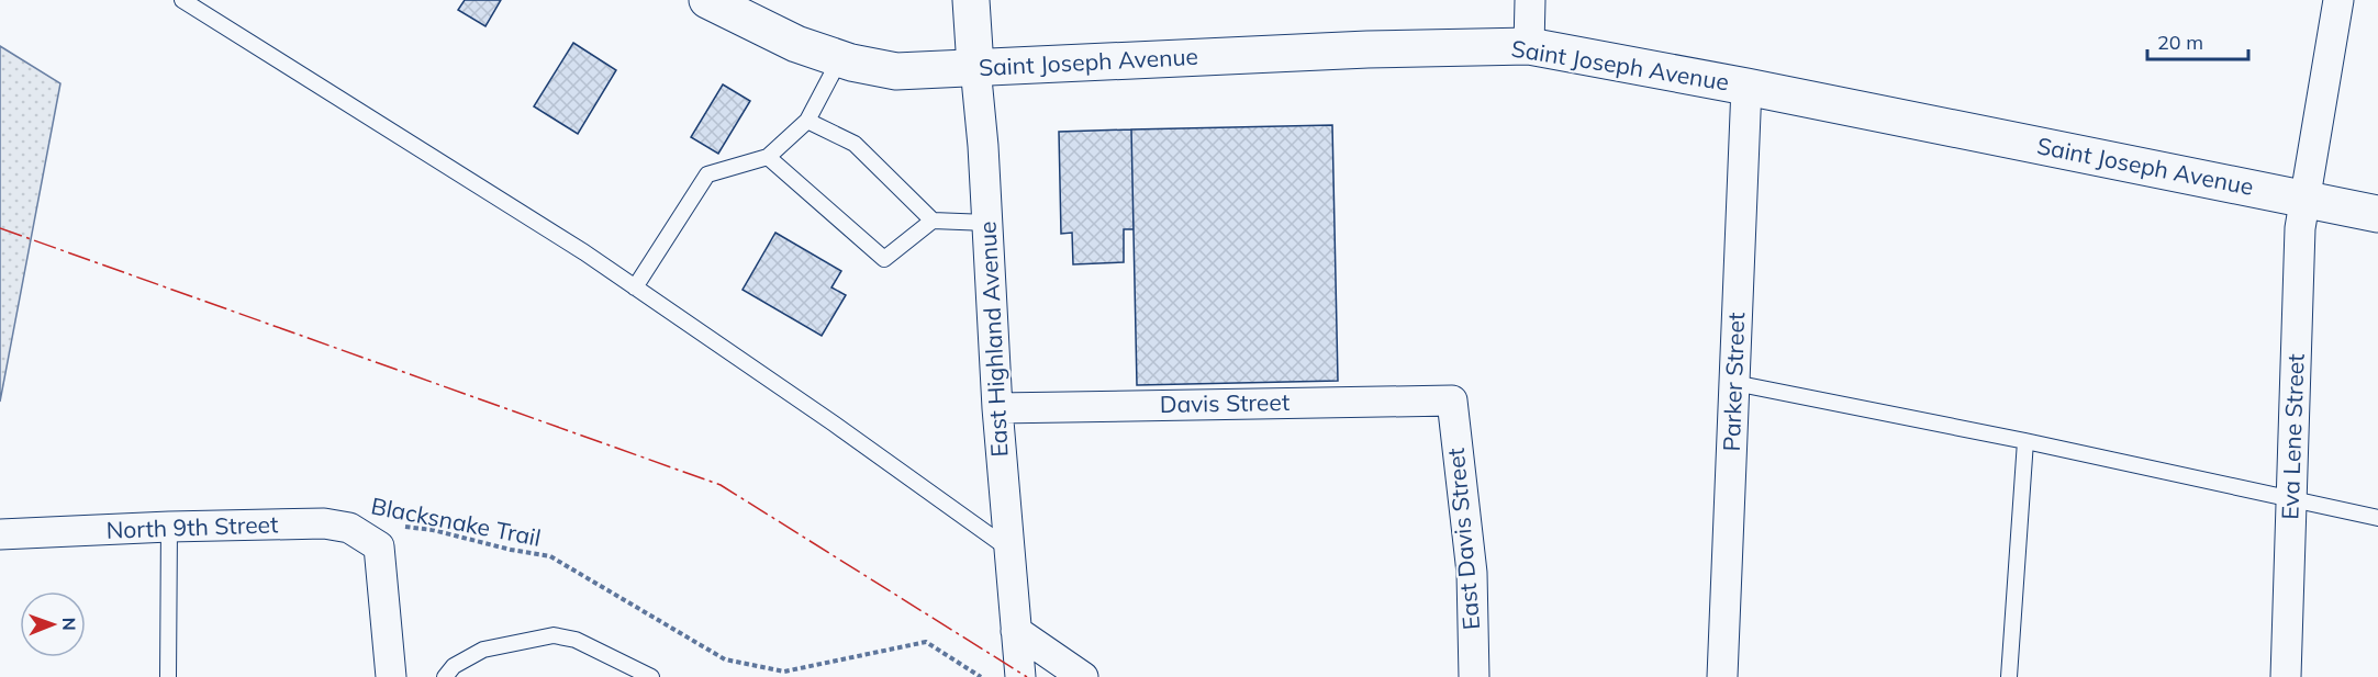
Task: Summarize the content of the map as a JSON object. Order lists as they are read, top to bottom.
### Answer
{
  "streets": {
    "main road": ["Saint Joseph Avenue", "East Highland Avenue"],
    "street": [
      "Parker Street",
      "Davis Street",
      "Eva Lene Street",
      "North 9th Street",
      "East Davis Street"
    ],
    "path": ["Blacksnake Trail"]
  },
  "crossings": [
    ["Saint Joseph Avenue", "East Highland Avenue"],
    ["Saint Joseph Avenue", "Parker Street"],
    ["Saint Joseph Avenue", "Eva Lene Street"],
    ["East Highland Avenue", "Davis Street"],
    ["Davis Street", "East Davis Street"],
    ["Blacksnake Trail", "North 9th Street"]
  ],
  "scale_bar": "20 m",
  "north": "right"
}
